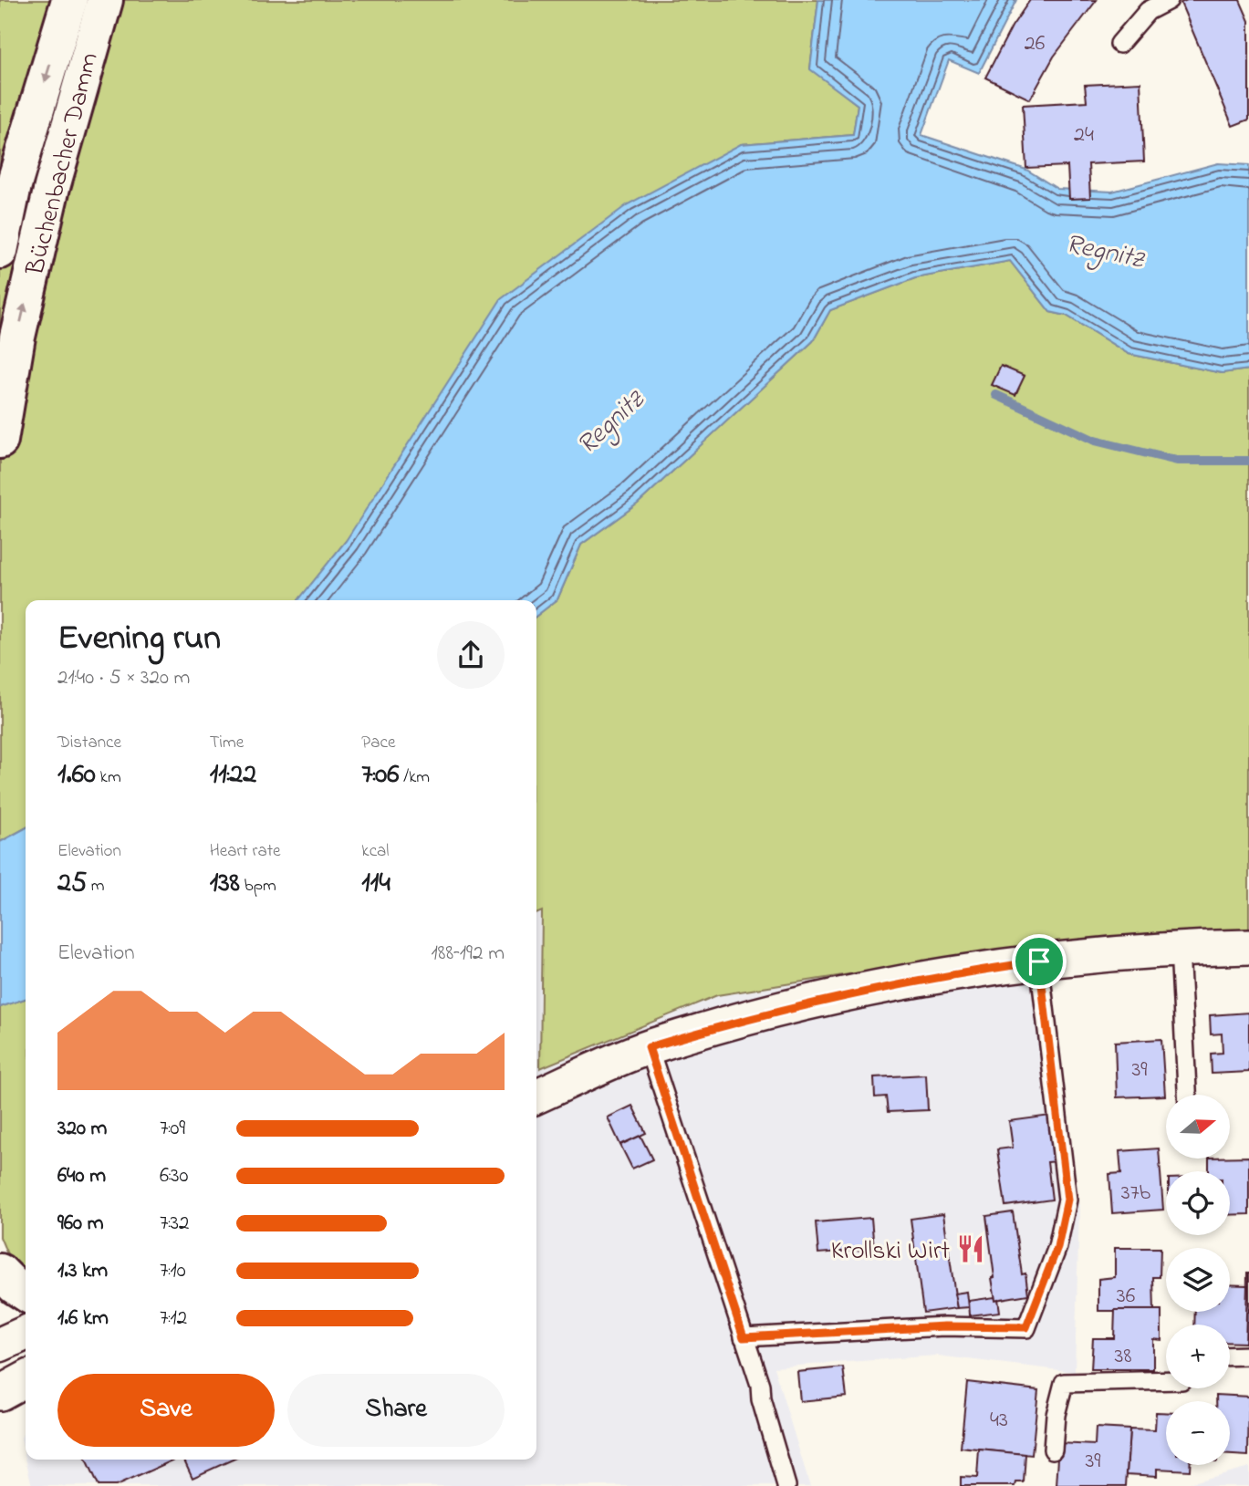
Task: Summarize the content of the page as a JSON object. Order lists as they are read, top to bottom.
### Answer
{
  "streets": {
    "main road": ["Büchenbacher Damm"]
  },
  "water": ["Regnitz"],
  "places": {
    "restaurant": ["Krollski Wirt"]
  },
  "house_numbers": [
    "26",
    "24",
    "39",
    "37b",
    "36",
    "38",
    "43",
    "39"
  ],
  "north": "right",
  "page": {
    "heading": ["Evening run", "21:40 · 5 × 320 m"],
    "stats": [
      ["Distance", "1.60 km"],
      ["Time", "11:22"],
      ["Pace", "7:06 /km"],
      ["Elevation", "25 m"],
      ["Heart rate", "138 bpm"],
      ["kcal", "114"]
    ],
    "chart": ["Elevation", "188–192 m"],
    "map_buttons": ["+", "−"],
    "list": [
      {
        "name": "320 m",
        "note": "7:09"
      },
      {
        "name": "640 m",
        "note": "6:30"
      },
      {
        "name": "960 m",
        "note": "7:32"
      },
      {
        "name": "1.3 km",
        "note": "7:10"
      },
      {
        "name": "1.6 km",
        "note": "7:12"
      }
    ],
    "buttons": ["Save", "Share"]
  }
}
